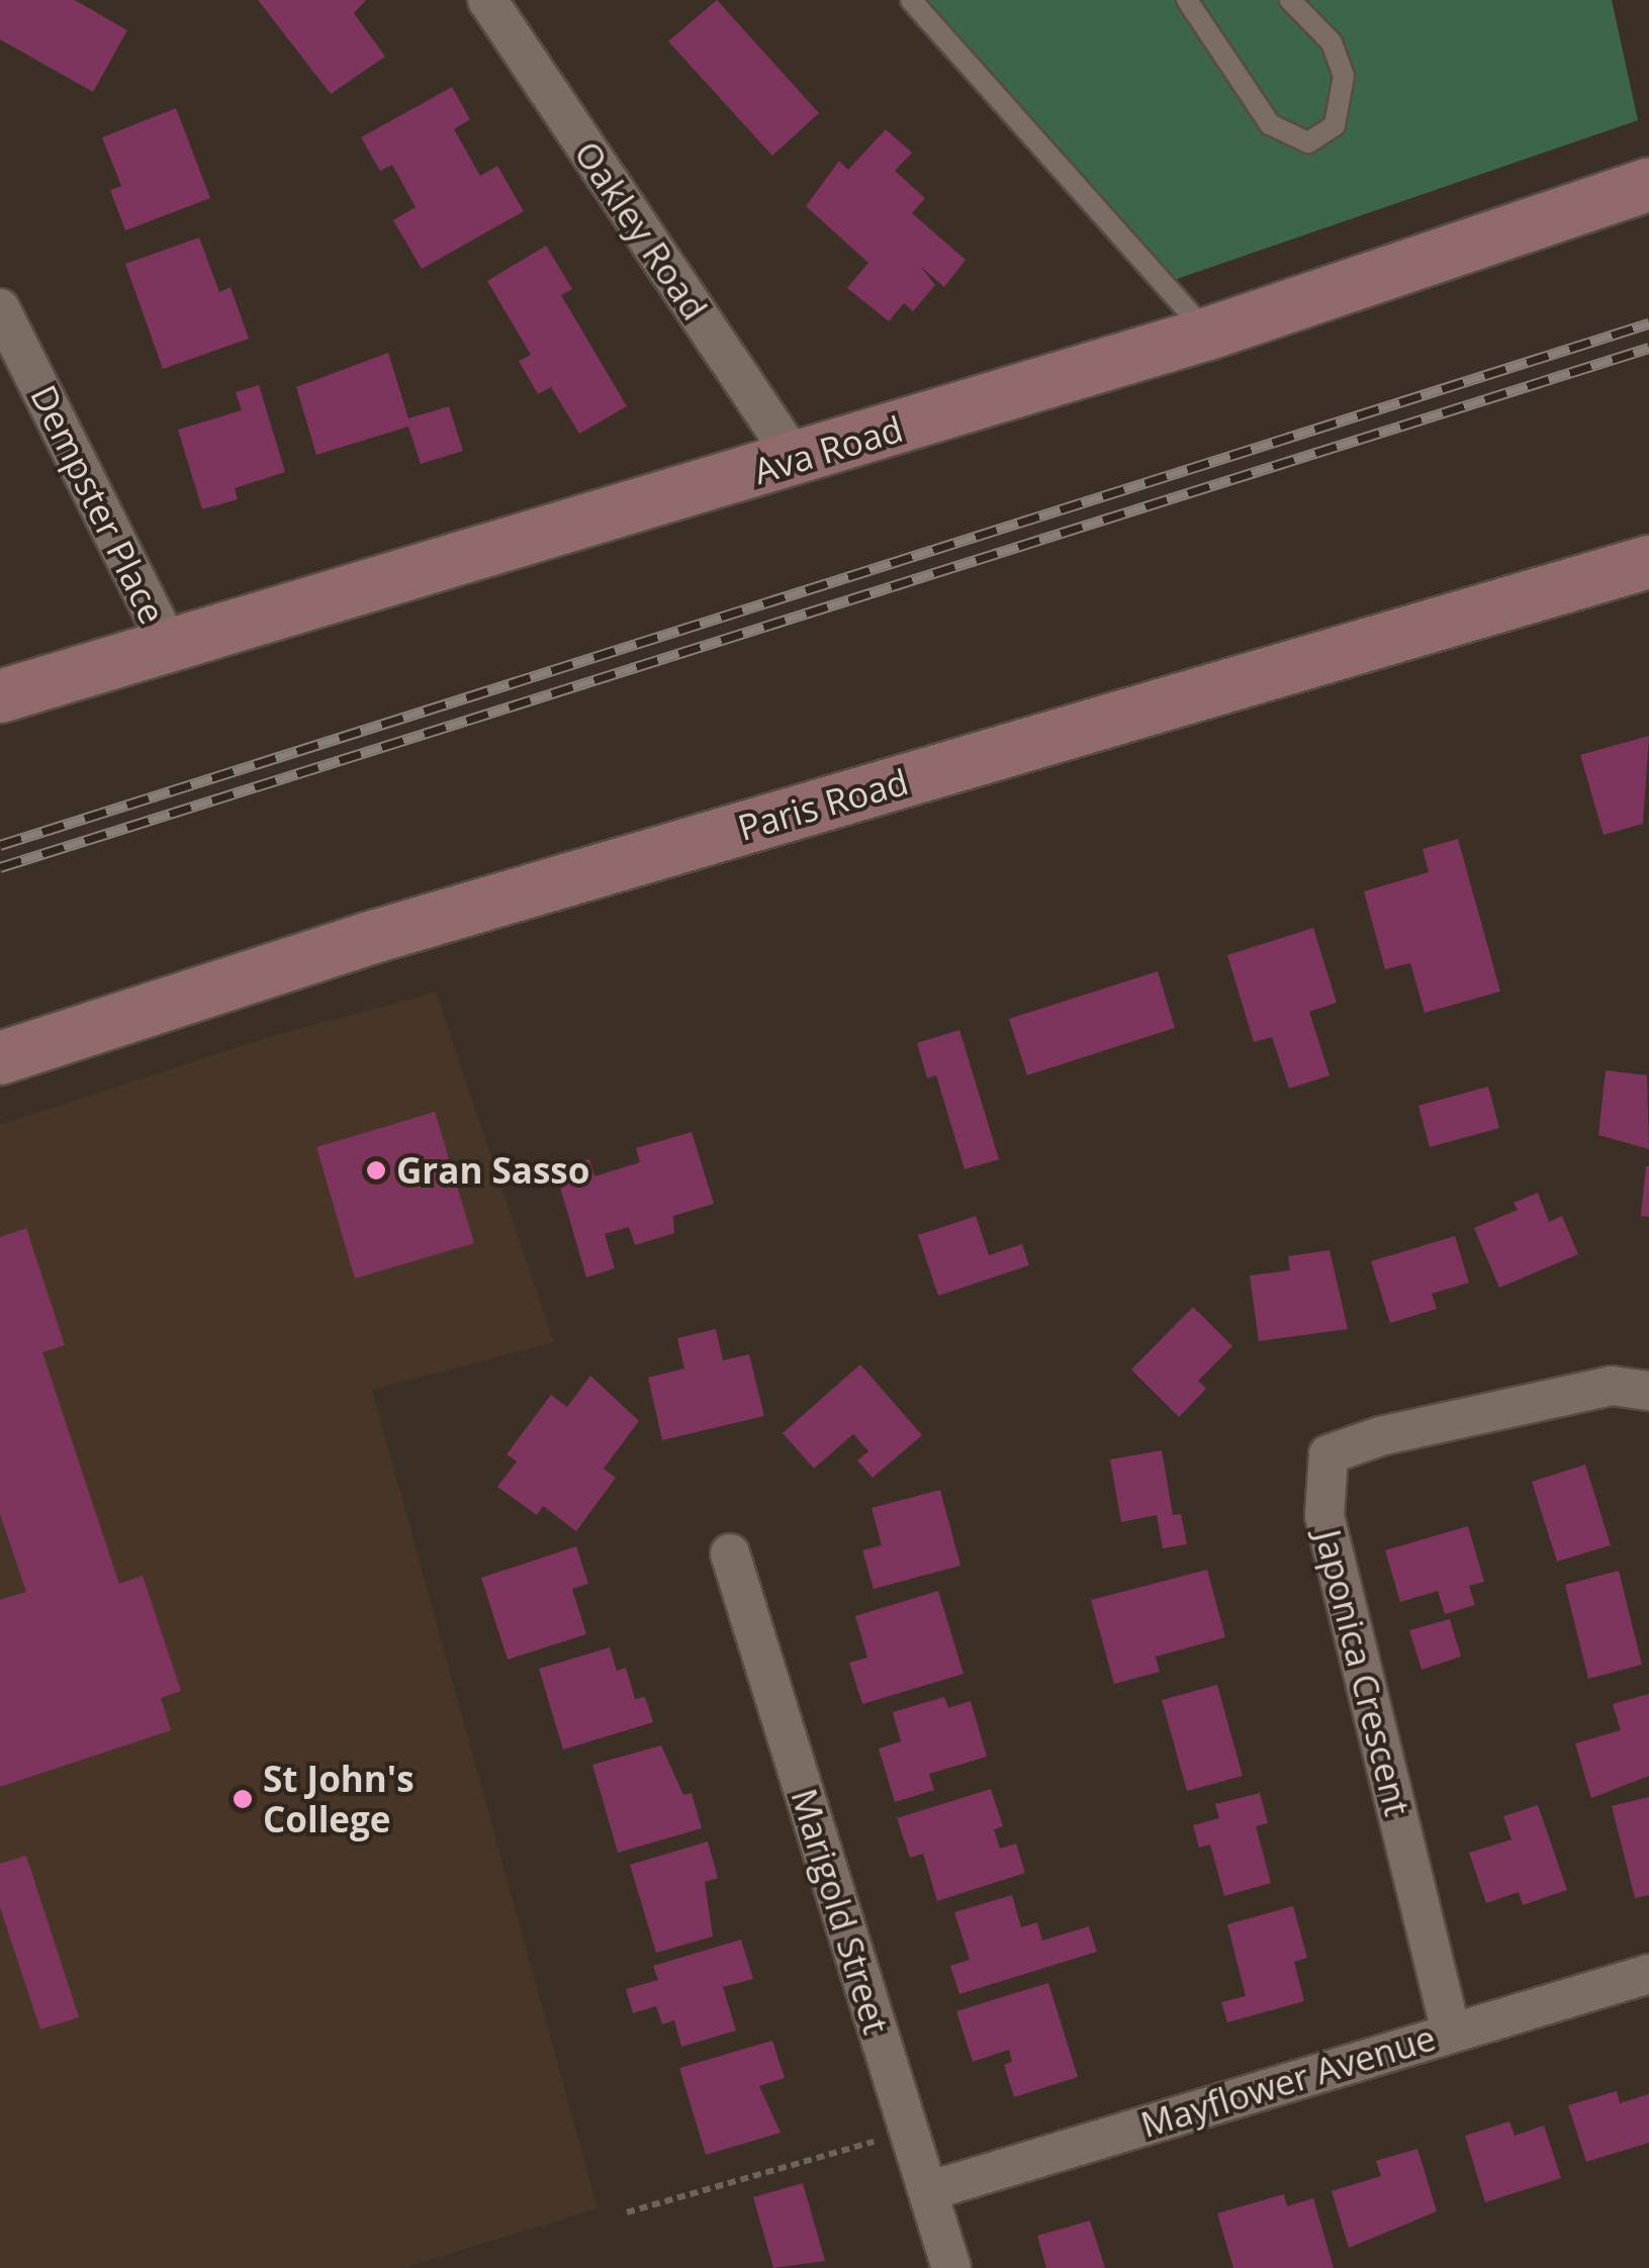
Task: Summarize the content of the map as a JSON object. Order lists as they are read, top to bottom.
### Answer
{
  "streets": {
    "street": [
      "Oakley Road",
      "Ava Road",
      "Dempster Place",
      "Paris Road",
      "Japonica Crescent",
      "Marigold Street",
      "Mayflower Avenue"
    ]
  },
  "crossings": [
    ["Oakley Road", "Ava Road"],
    ["Ava Road", "Dempster Place"],
    ["Japonica Crescent", "Mayflower Avenue"],
    ["Marigold Street", "Mayflower Avenue"]
  ],
  "places": ["Gran Sasso", "St John's College"]
}
